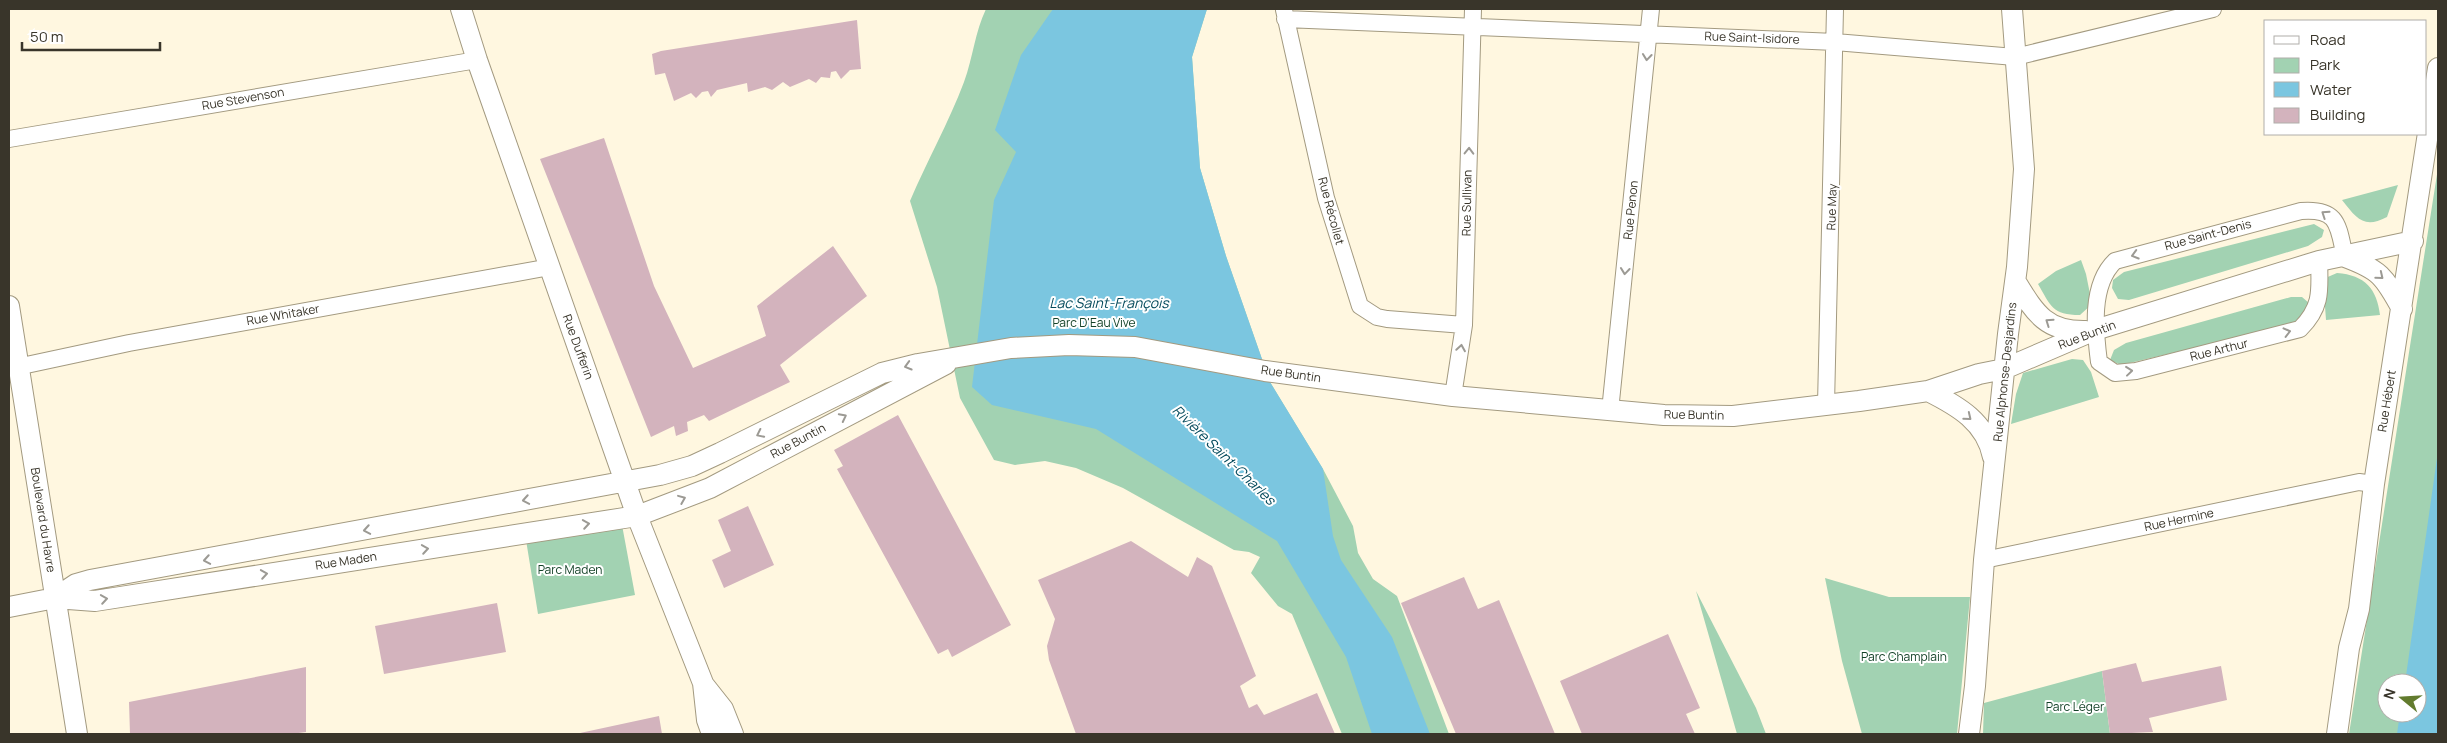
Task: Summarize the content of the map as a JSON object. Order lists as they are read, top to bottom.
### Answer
{
  "streets": {
    "street": [
      "Rue Saint-Isidore",
      "Rue Stevenson",
      "Rue Sullivan",
      "Rue May",
      "Rue Penon",
      "Rue Récollet",
      "Rue Saint-Denis",
      "Rue Whitaker",
      "Rue Buntin",
      "Rue Dufferin",
      "Rue Arthur",
      "Rue Alphonse-Desjardins",
      "Rue Hébert",
      "Boulevard du Havre",
      "Rue Hermine",
      "Rue Maden"
    ]
  },
  "crossings": [
    ["Rue Saint-Isidore", "Rue Sullivan"],
    ["Rue Saint-Isidore", "Rue May"],
    ["Rue Saint-Isidore", "Rue Penon"],
    ["Rue Saint-Isidore", "Rue Récollet"],
    ["Rue Saint-Isidore", "Rue Alphonse-Desjardins"],
    ["Rue Stevenson", "Rue Dufferin"],
    ["Rue Sullivan", "Rue Récollet"],
    ["Rue Sullivan", "Rue Buntin"],
    ["Rue May", "Rue Buntin"],
    ["Rue Penon", "Rue Buntin"],
    ["Rue Saint-Denis", "Rue Buntin"],
    ["Rue Saint-Denis", "Rue Arthur"],
    ["Rue Whitaker", "Rue Dufferin"],
    ["Rue Whitaker", "Boulevard du Havre"],
    ["Rue Buntin", "Rue Dufferin"],
    ["Rue Buntin", "Rue Arthur"],
    ["Rue Buntin", "Rue Alphonse-Desjardins"],
    ["Rue Buntin", "Rue Hébert"],
    ["Rue Buntin", "Rue Maden"],
    ["Rue Dufferin", "Rue Maden"],
    ["Rue Alphonse-Desjardins", "Rue Hermine"],
    ["Rue Hébert", "Rue Hermine"],
    ["Boulevard du Havre", "Rue Maden"]
  ],
  "one_way": ["Rue Sullivan", "Rue Penon"],
  "water": ["Lac Saint-François", "Rivière Saint-Charles"],
  "parks": [
    "Parc D'Eau Vive",
    "Parc Maden",
    "Parc Champlain",
    "Parc Léger"
  ],
  "legend": [
    "Road",
    "Park",
    "Water",
    "Building"
  ],
  "scale_bar": "50 m",
  "north": "left"
}
